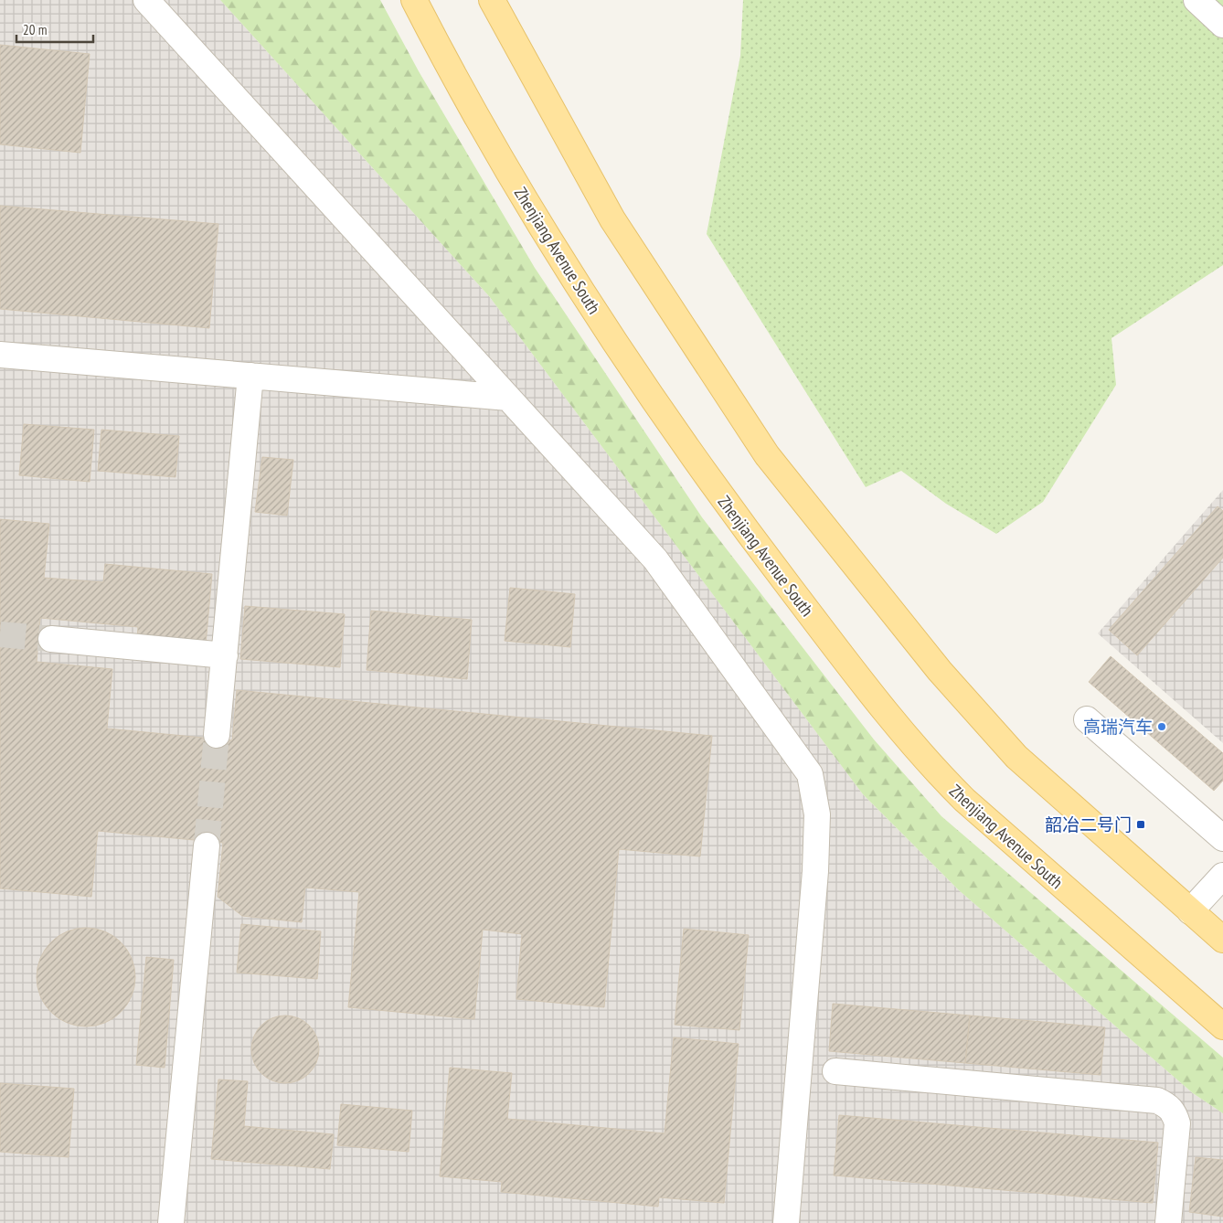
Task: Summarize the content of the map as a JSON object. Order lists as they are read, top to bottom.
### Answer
{
  "streets": {
    "main road": ["Zhenjiang Avenue South"]
  },
  "places": {
    "other": ["高瑞汽车"],
    "transit": ["韶冶二号门"]
  },
  "scale_bar": "20 m"
}
